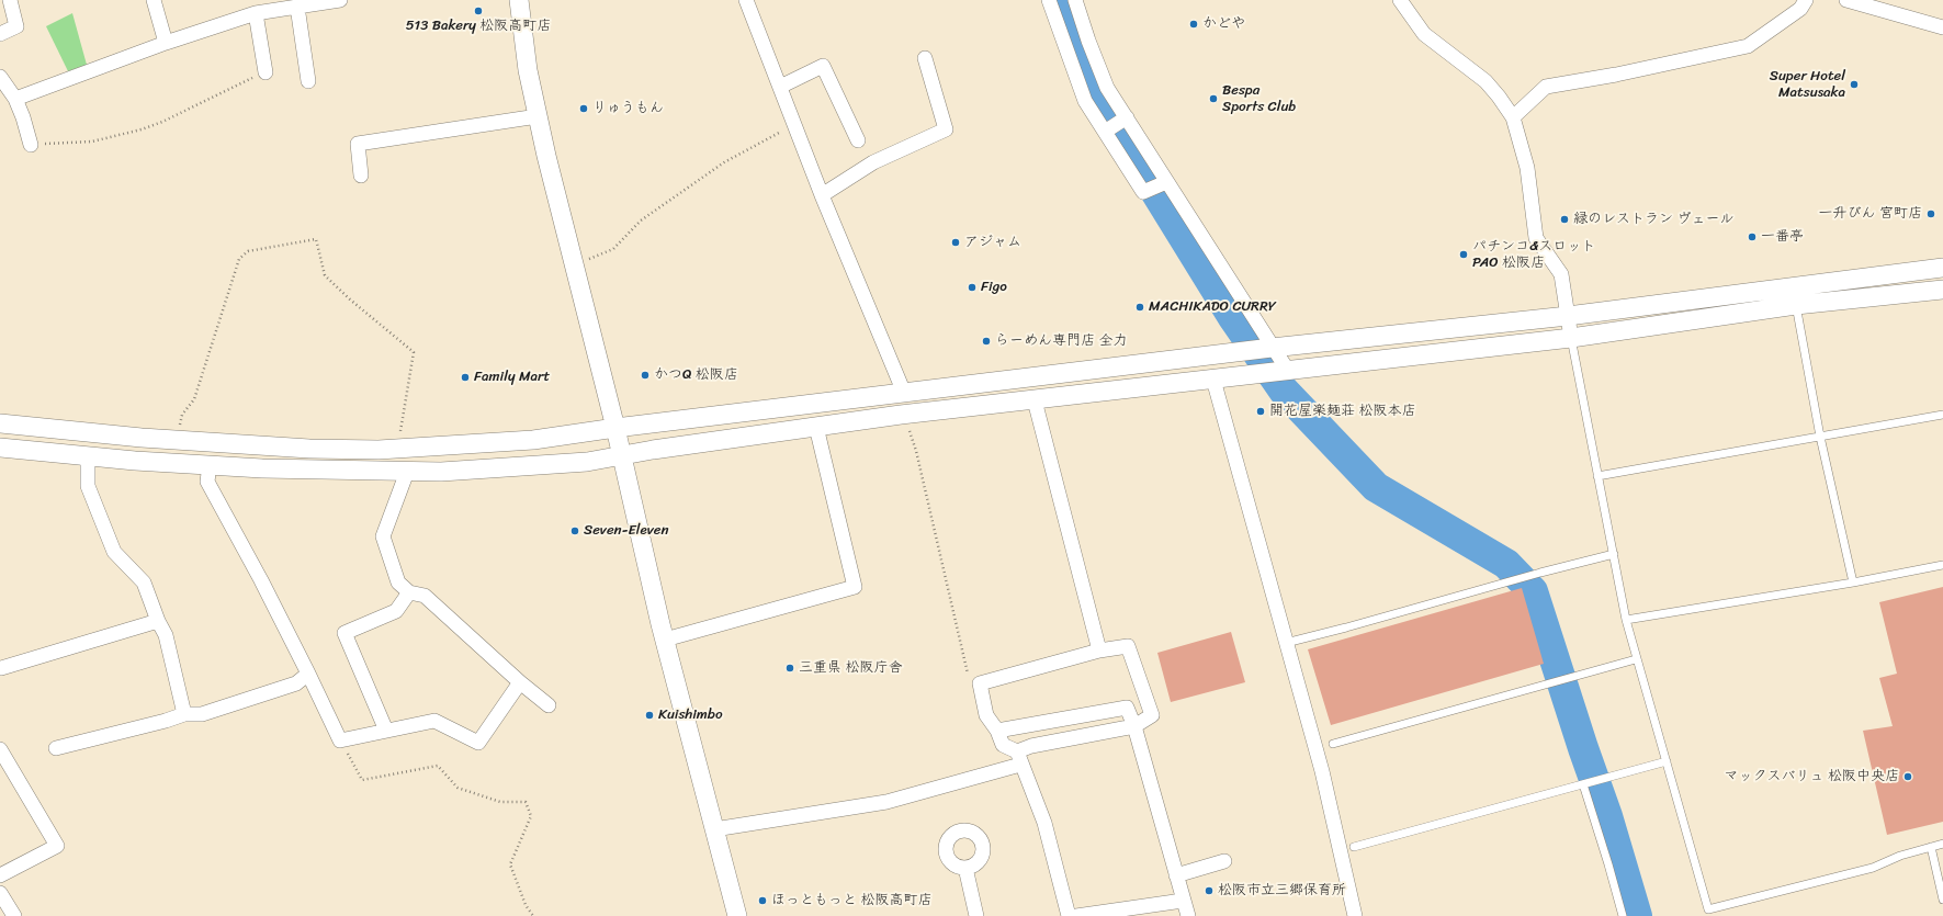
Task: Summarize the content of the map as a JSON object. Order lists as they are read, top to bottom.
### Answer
{
  "places": [
    "513 Bakery 松阪高町店",
    "かどや",
    "Super Hotel Matsusaka",
    "Bespa Sports Club",
    "りゅうもん",
    "一升びん 宮町店",
    "緑のレストラン ヴェール",
    "一番亭",
    "アジャム",
    "パチンコ&スロット PAO 松阪店",
    "Figo",
    "MACHIKADO CURRY",
    "らーめん専門店 全力",
    "かつQ 松阪店",
    "Family Mart",
    "開花屋楽麺荘 松阪本店",
    "Seven-Eleven",
    "三重県 松阪庁舎",
    "Kuishimbo",
    "マックスバリュ 松阪中央店",
    "松阪市立三郷保育所",
    "ほっともっと 松阪高町店"
  ]
}
